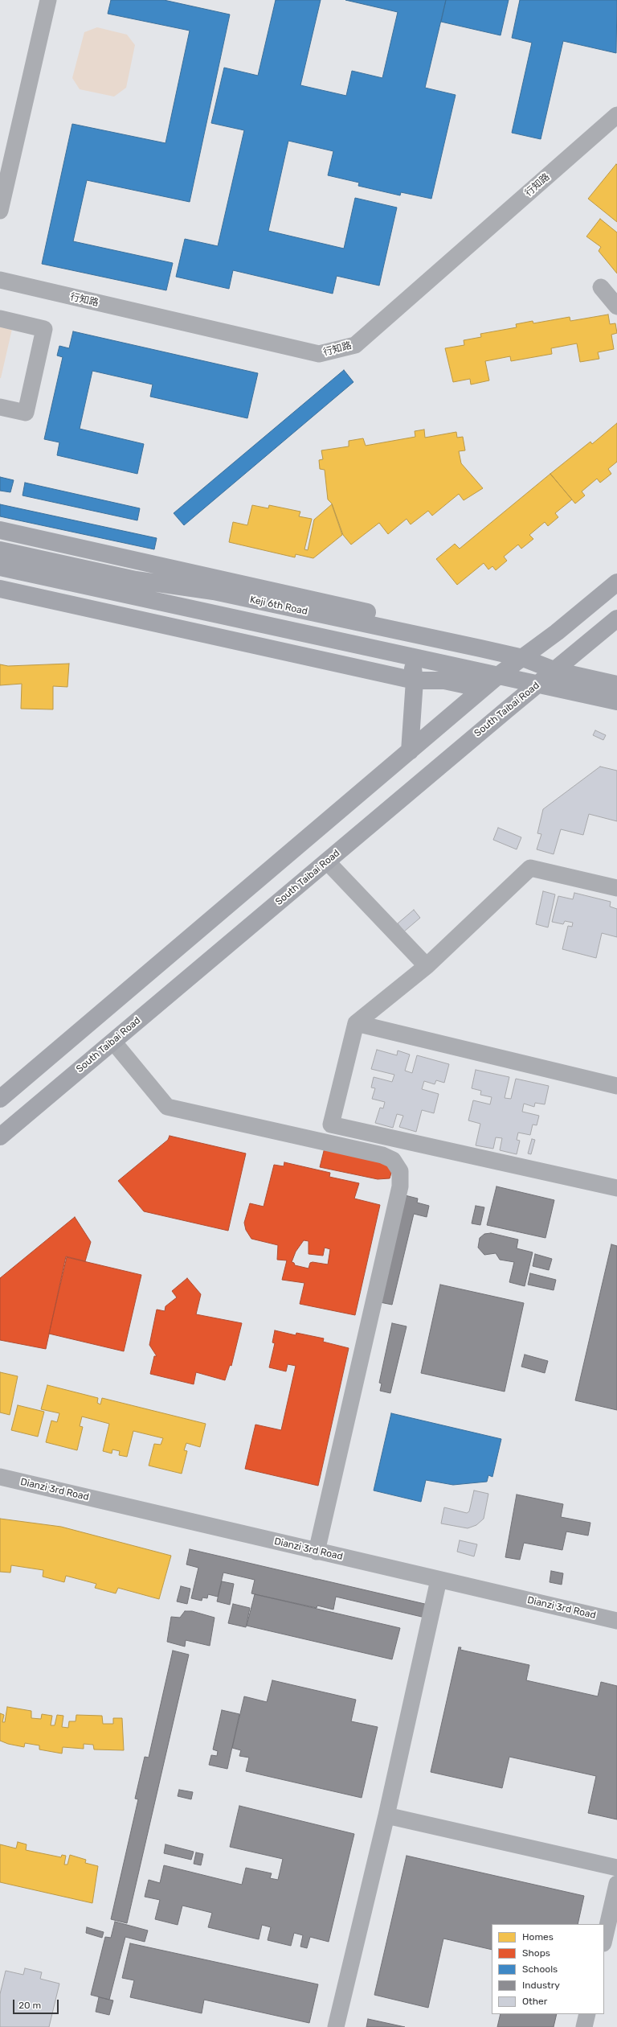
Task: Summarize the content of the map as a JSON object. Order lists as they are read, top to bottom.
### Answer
{
  "streets": {
    "main road": ["Keji 6th Road", "South Taibai Road"],
    "street": ["行知路", "Dianzi 3rd Road"]
  },
  "crossings": [
    ["Keji 6th Road", "South Taibai Road"]
  ],
  "legend": [
    "Homes",
    "Shops",
    "Schools",
    "Industry",
    "Other"
  ],
  "scale_bar": "20 m"
}
